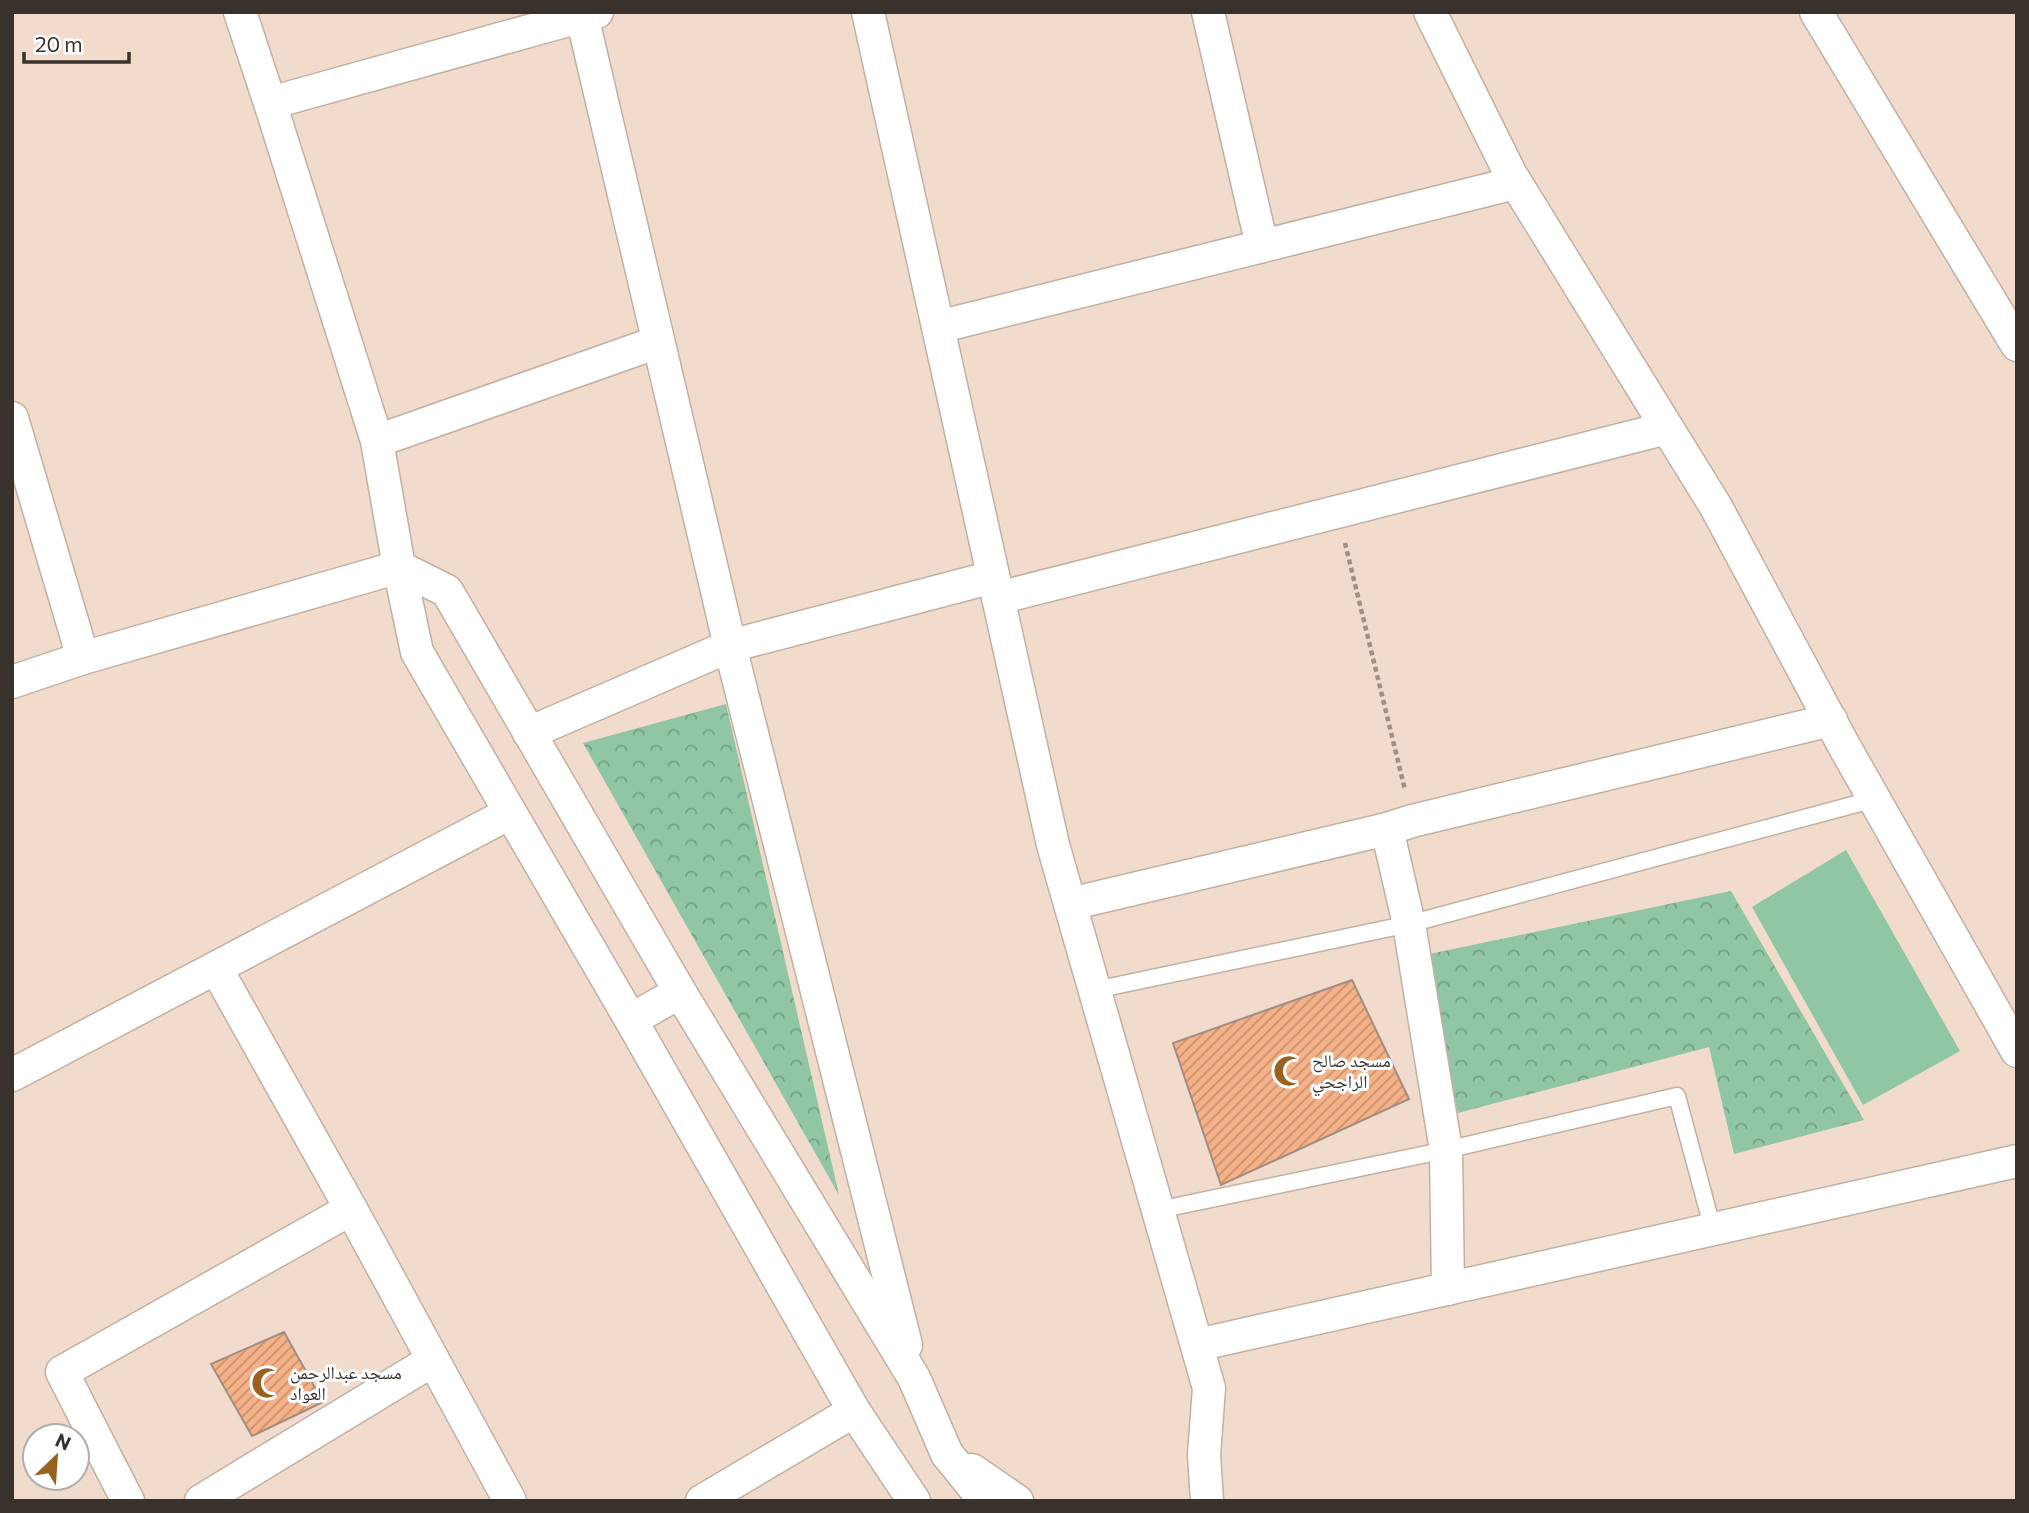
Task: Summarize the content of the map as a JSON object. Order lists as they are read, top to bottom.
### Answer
{
  "places": {
    "mosque": ["مسجد صالح الراجحي", "مسجد عبدالرحمن العواد"]
  },
  "scale_bar": "20 m",
  "north": "top right"
}
